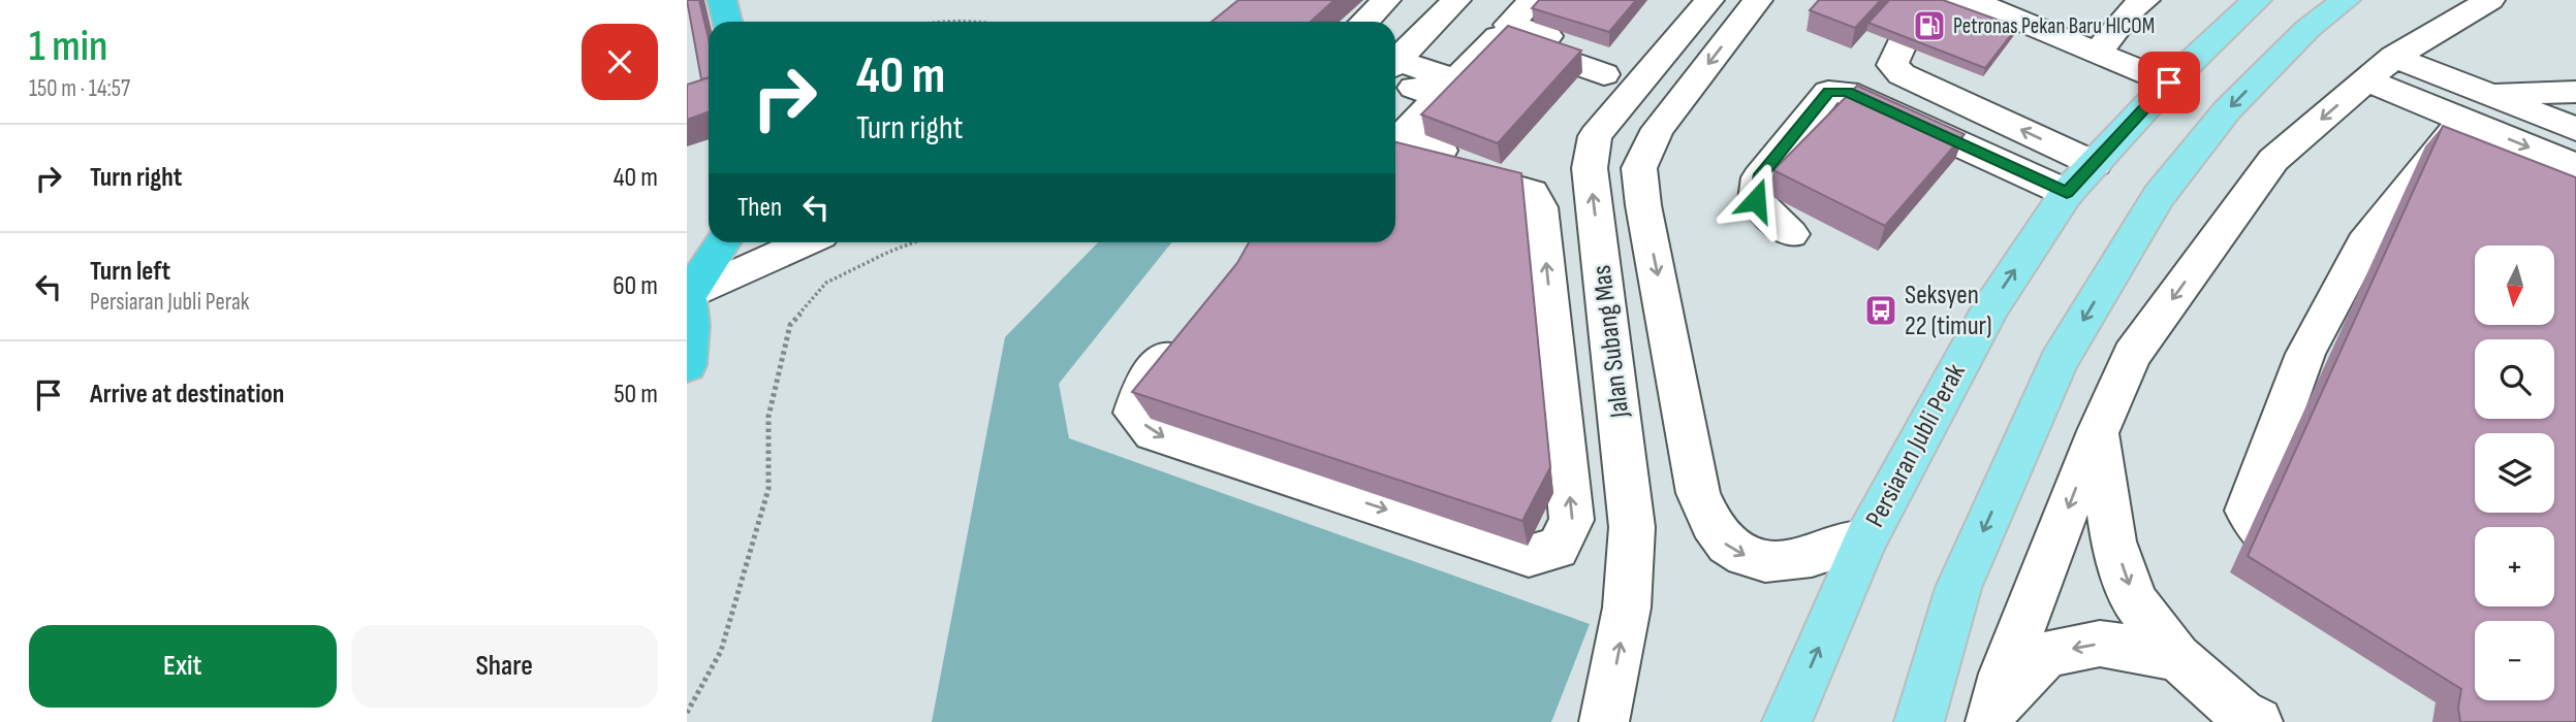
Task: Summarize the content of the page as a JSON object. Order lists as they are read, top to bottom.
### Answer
{
  "streets": {
    "main road": ["Persiaran Jubli Perak"],
    "street": ["Jalan Subang Mas"]
  },
  "crossings": [
    ["Jalan Subang Mas", "Persiaran Jubli Perak"]
  ],
  "places": {
    "fuel station": ["Petronas Pekan Baru HICOM"],
    "bus stop": ["Seksyen 22 (timur)"]
  },
  "north": "bottom",
  "page": {
    "heading": ["1 min", "150 m · 14:57"],
    "turn": ["40 m", "Turn right"],
    "list": [
      {
        "name": "Turn right",
        "value": "40 m"
      },
      {
        "name": "Turn left",
        "note": "Persiaran Jubli Perak",
        "value": "60 m"
      },
      {
        "name": "Arrive at destination",
        "value": "50 m"
      }
    ],
    "then": "Then",
    "map_buttons": ["+", "−"],
    "buttons": ["Exit", "Share"]
  }
}
